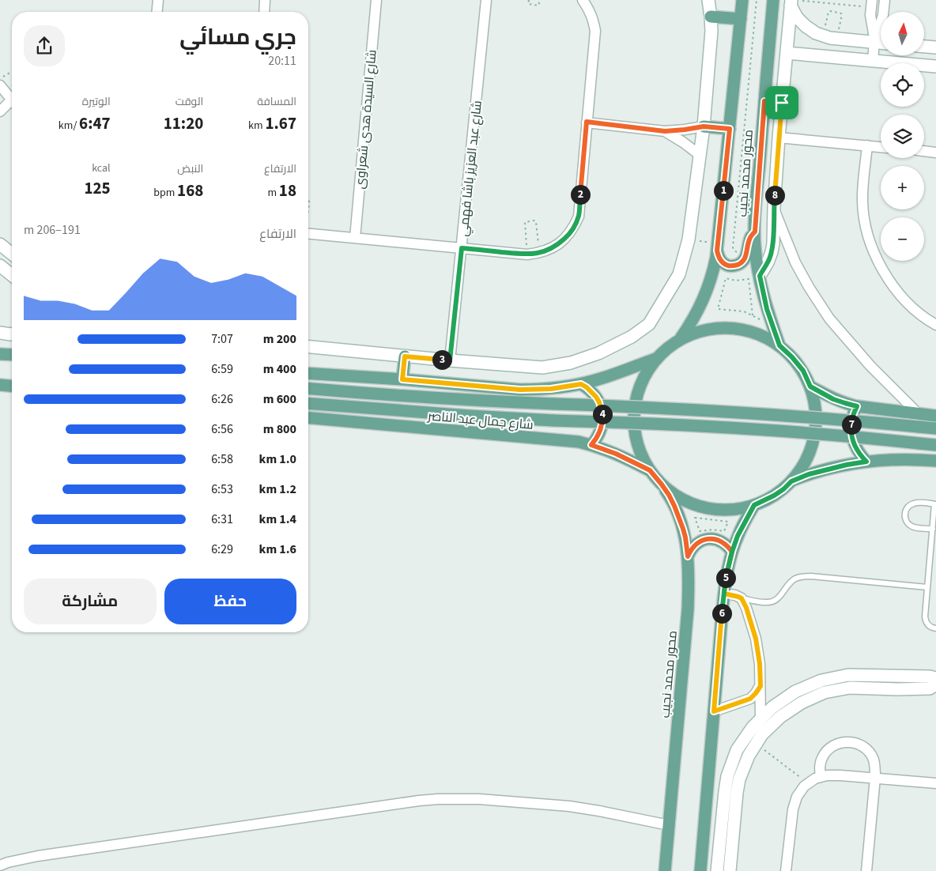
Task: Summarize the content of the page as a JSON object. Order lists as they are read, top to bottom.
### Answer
{
  "streets": {
    "main road": ["محور محمد نجيب", "شارع جمال عبد الناصر"],
    "street": ["شارع السيدة هدى شعراوى", "شارع عبد العزيز باشا فهمي"]
  },
  "north": "top",
  "page": {
    "map_buttons": ["+", "−"],
    "heading": ["جري مسائي", "20:11"],
    "stats": [
      ["المسافة", "1.67 km"],
      ["الوقت", "11:20"],
      ["الوتيرة", "6:47 /km"],
      ["الارتفاع", "18 m"],
      ["النبض", "168 bpm"],
      ["kcal", "125"]
    ],
    "pins": [
      "1",
      "2",
      "8",
      "3",
      "4",
      "7",
      "5",
      "6"
    ],
    "chart": ["الارتفاع", "191–206 m"],
    "list": [
      {
        "name": "200 m",
        "note": "7:07"
      },
      {
        "name": "400 m",
        "note": "6:59"
      },
      {
        "name": "600 m",
        "note": "6:26"
      },
      {
        "name": "800 m",
        "note": "6:56"
      },
      {
        "name": "1.0 km",
        "note": "6:58"
      },
      {
        "name": "1.2 km",
        "note": "6:53"
      },
      {
        "name": "1.4 km",
        "note": "6:31"
      },
      {
        "name": "1.6 km",
        "note": "6:29"
      }
    ],
    "buttons": ["حفظ", "مشاركة"]
  }
}
